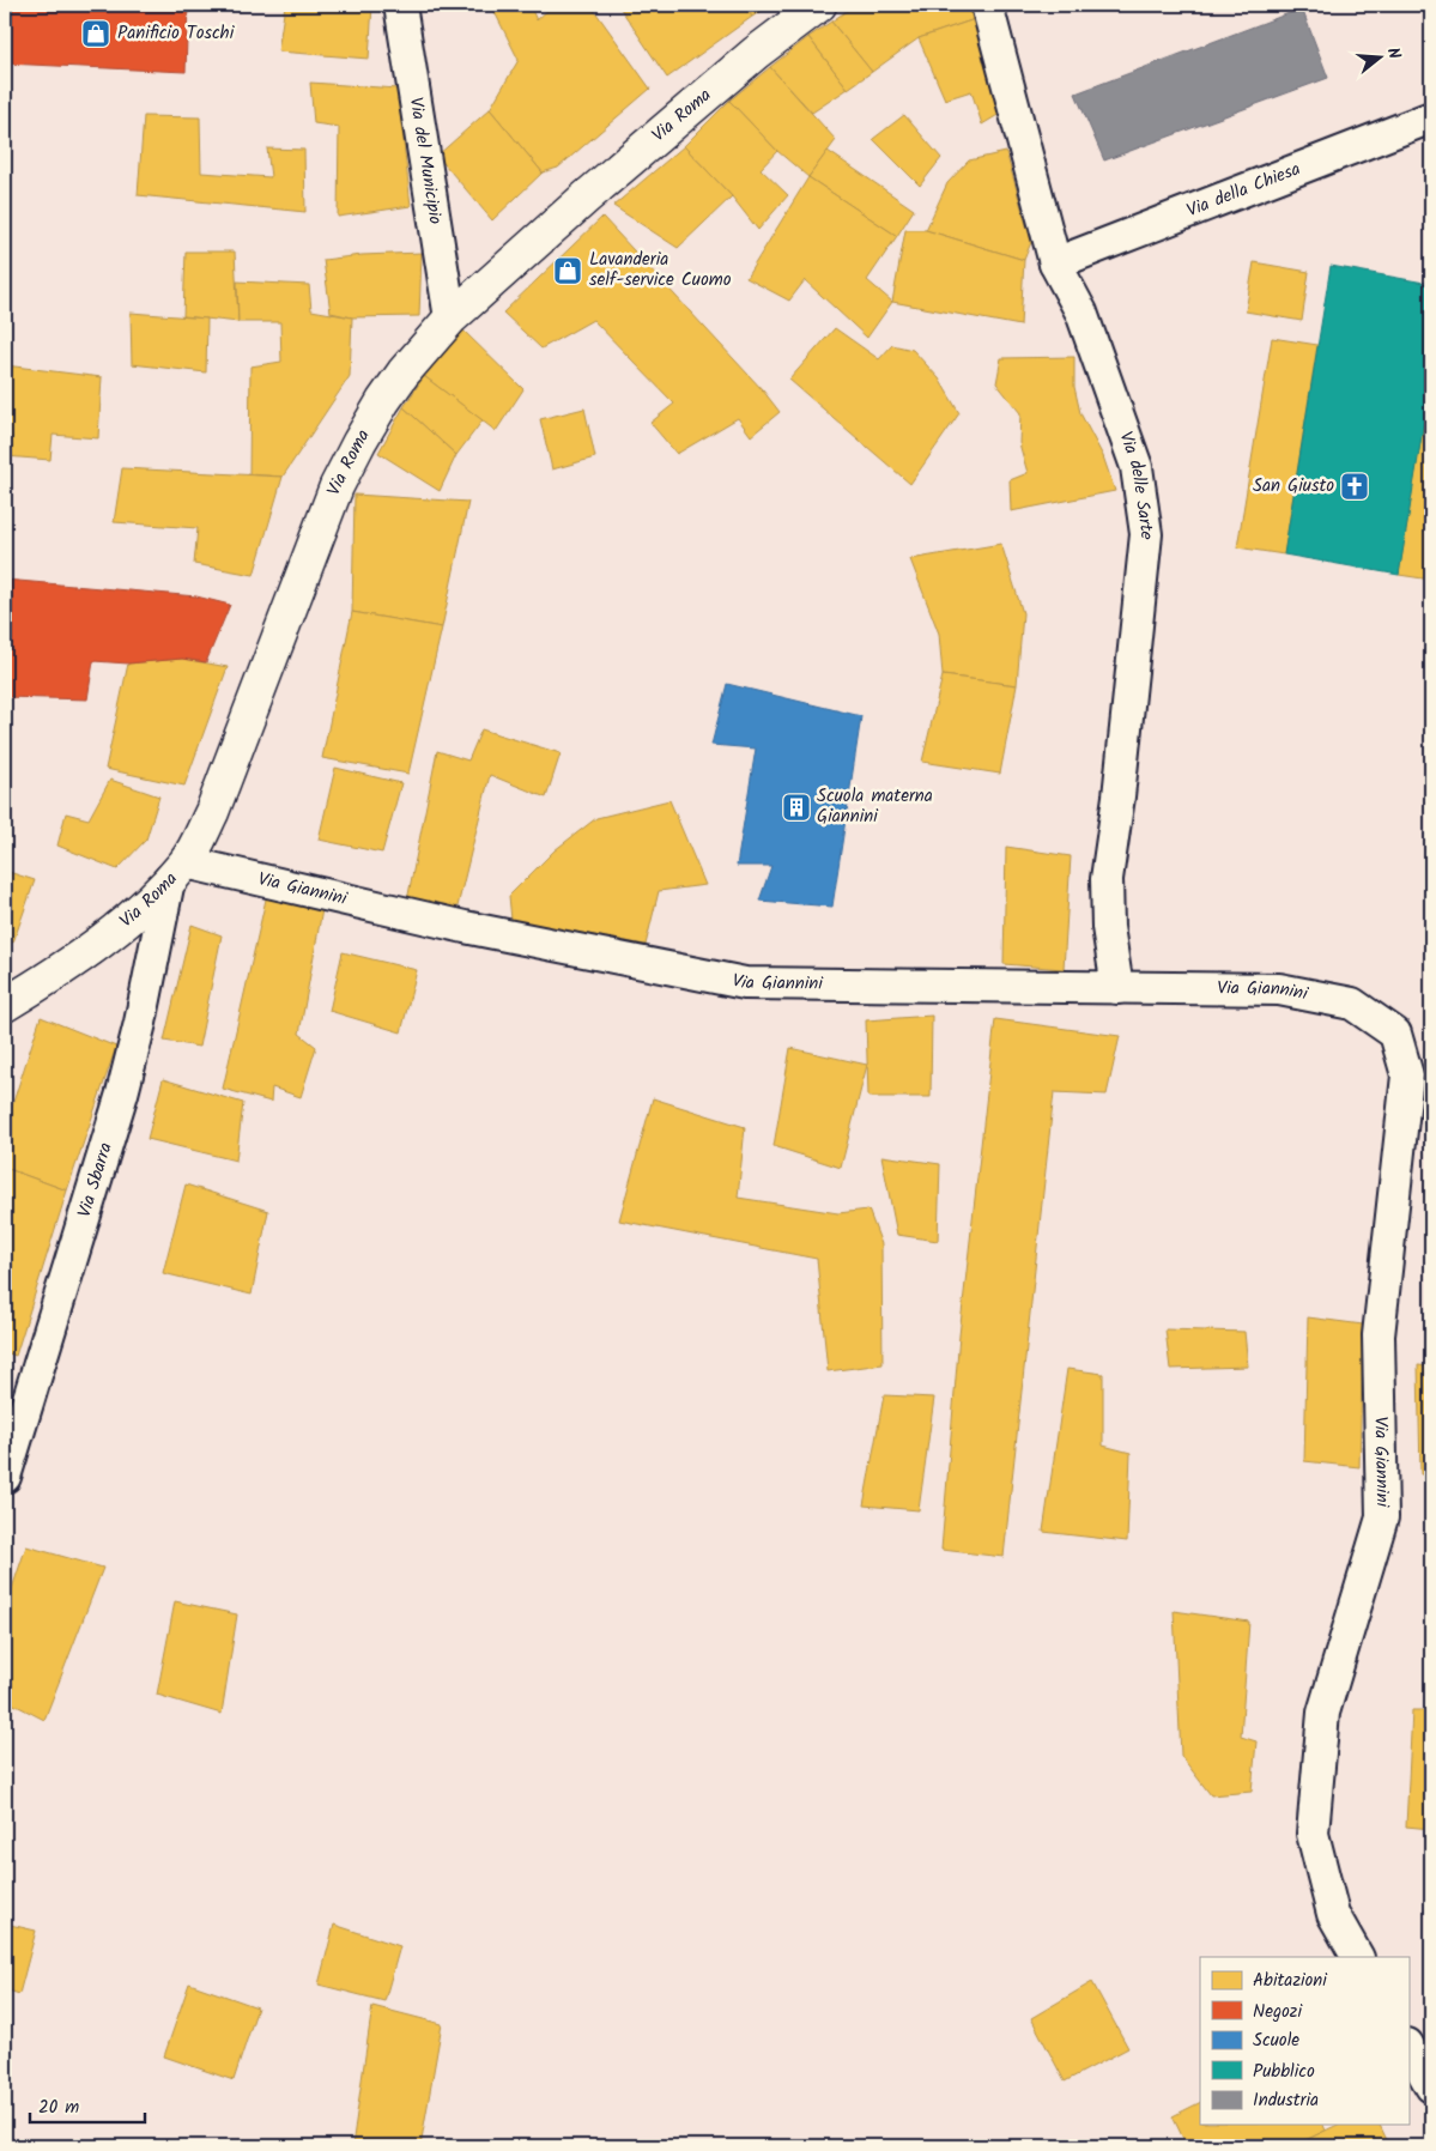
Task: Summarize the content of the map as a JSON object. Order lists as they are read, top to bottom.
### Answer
{
  "streets": {
    "street": [
      "Via Roma",
      "Via del Municipio",
      "Via della Chiesa",
      "Via delle Sarte",
      "Via Giannini",
      "Via Sbarra"
    ]
  },
  "crossings": [
    ["Via Roma", "Via del Municipio"],
    ["Via Roma", "Via Giannini"],
    ["Via Roma", "Via Sbarra"],
    ["Via della Chiesa", "Via delle Sarte"],
    ["Via delle Sarte", "Via Giannini"],
    ["Via Giannini", "Via Sbarra"]
  ],
  "places": {
    "shop": ["Panificio Toschi", "Lavanderia self-service Cuomo"],
    "church": ["San Giusto"],
    "building": ["Scuola materna Giannini"]
  },
  "legend": [
    "Abitazioni",
    "Negozi",
    "Scuole",
    "Pubblico",
    "Industria"
  ],
  "scale_bar": "20 m",
  "north": "right"
}
